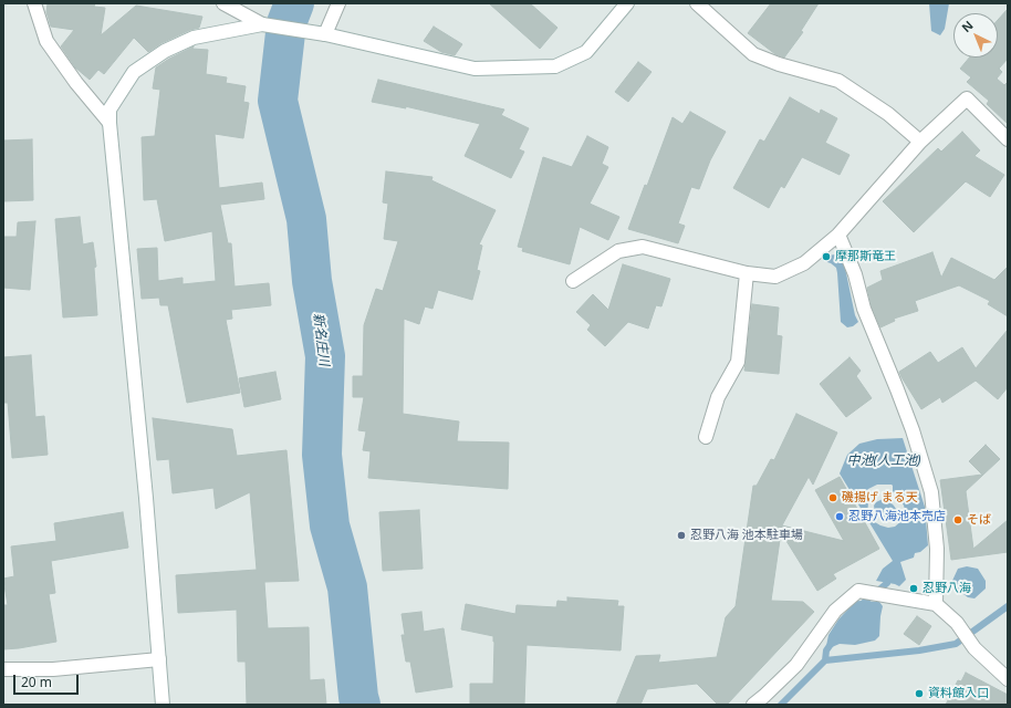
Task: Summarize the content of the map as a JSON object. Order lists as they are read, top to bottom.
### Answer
{
  "water": ["新名庄川", "中池(人工池)"],
  "places": [
    "摩那斯竜王",
    "磯揚げ まる天",
    "忍野八海池本売店",
    "そば",
    "忍野八海 池本駐車場",
    "忍野八海",
    "資料館入口"
  ],
  "scale_bar": "20 m",
  "north": "top left"
}
